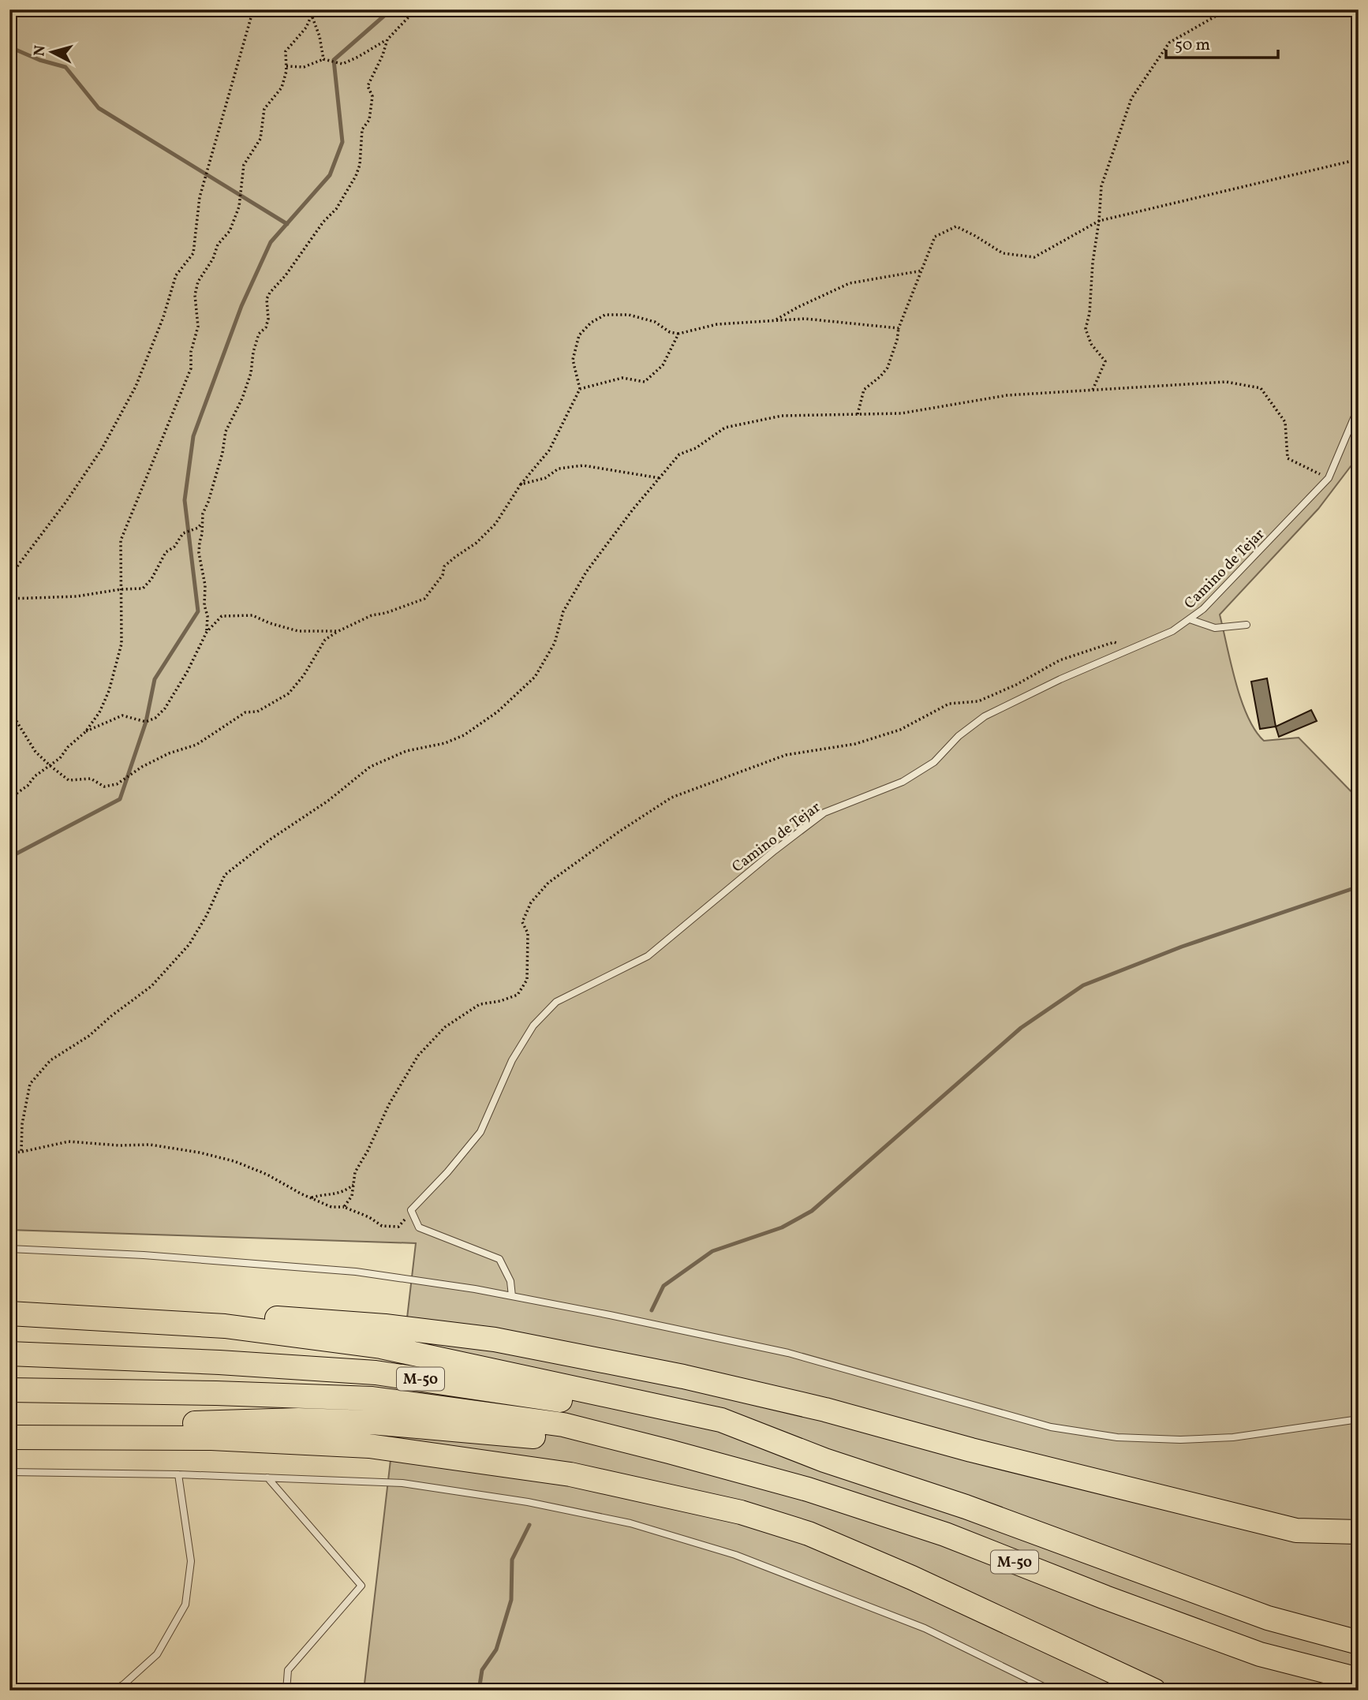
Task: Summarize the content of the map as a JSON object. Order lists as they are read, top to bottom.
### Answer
{
  "streets": {
    "highway": ["M-50"],
    "lane": ["Camino de Tejar"]
  },
  "scale_bar": "50 m",
  "north": "left"
}
